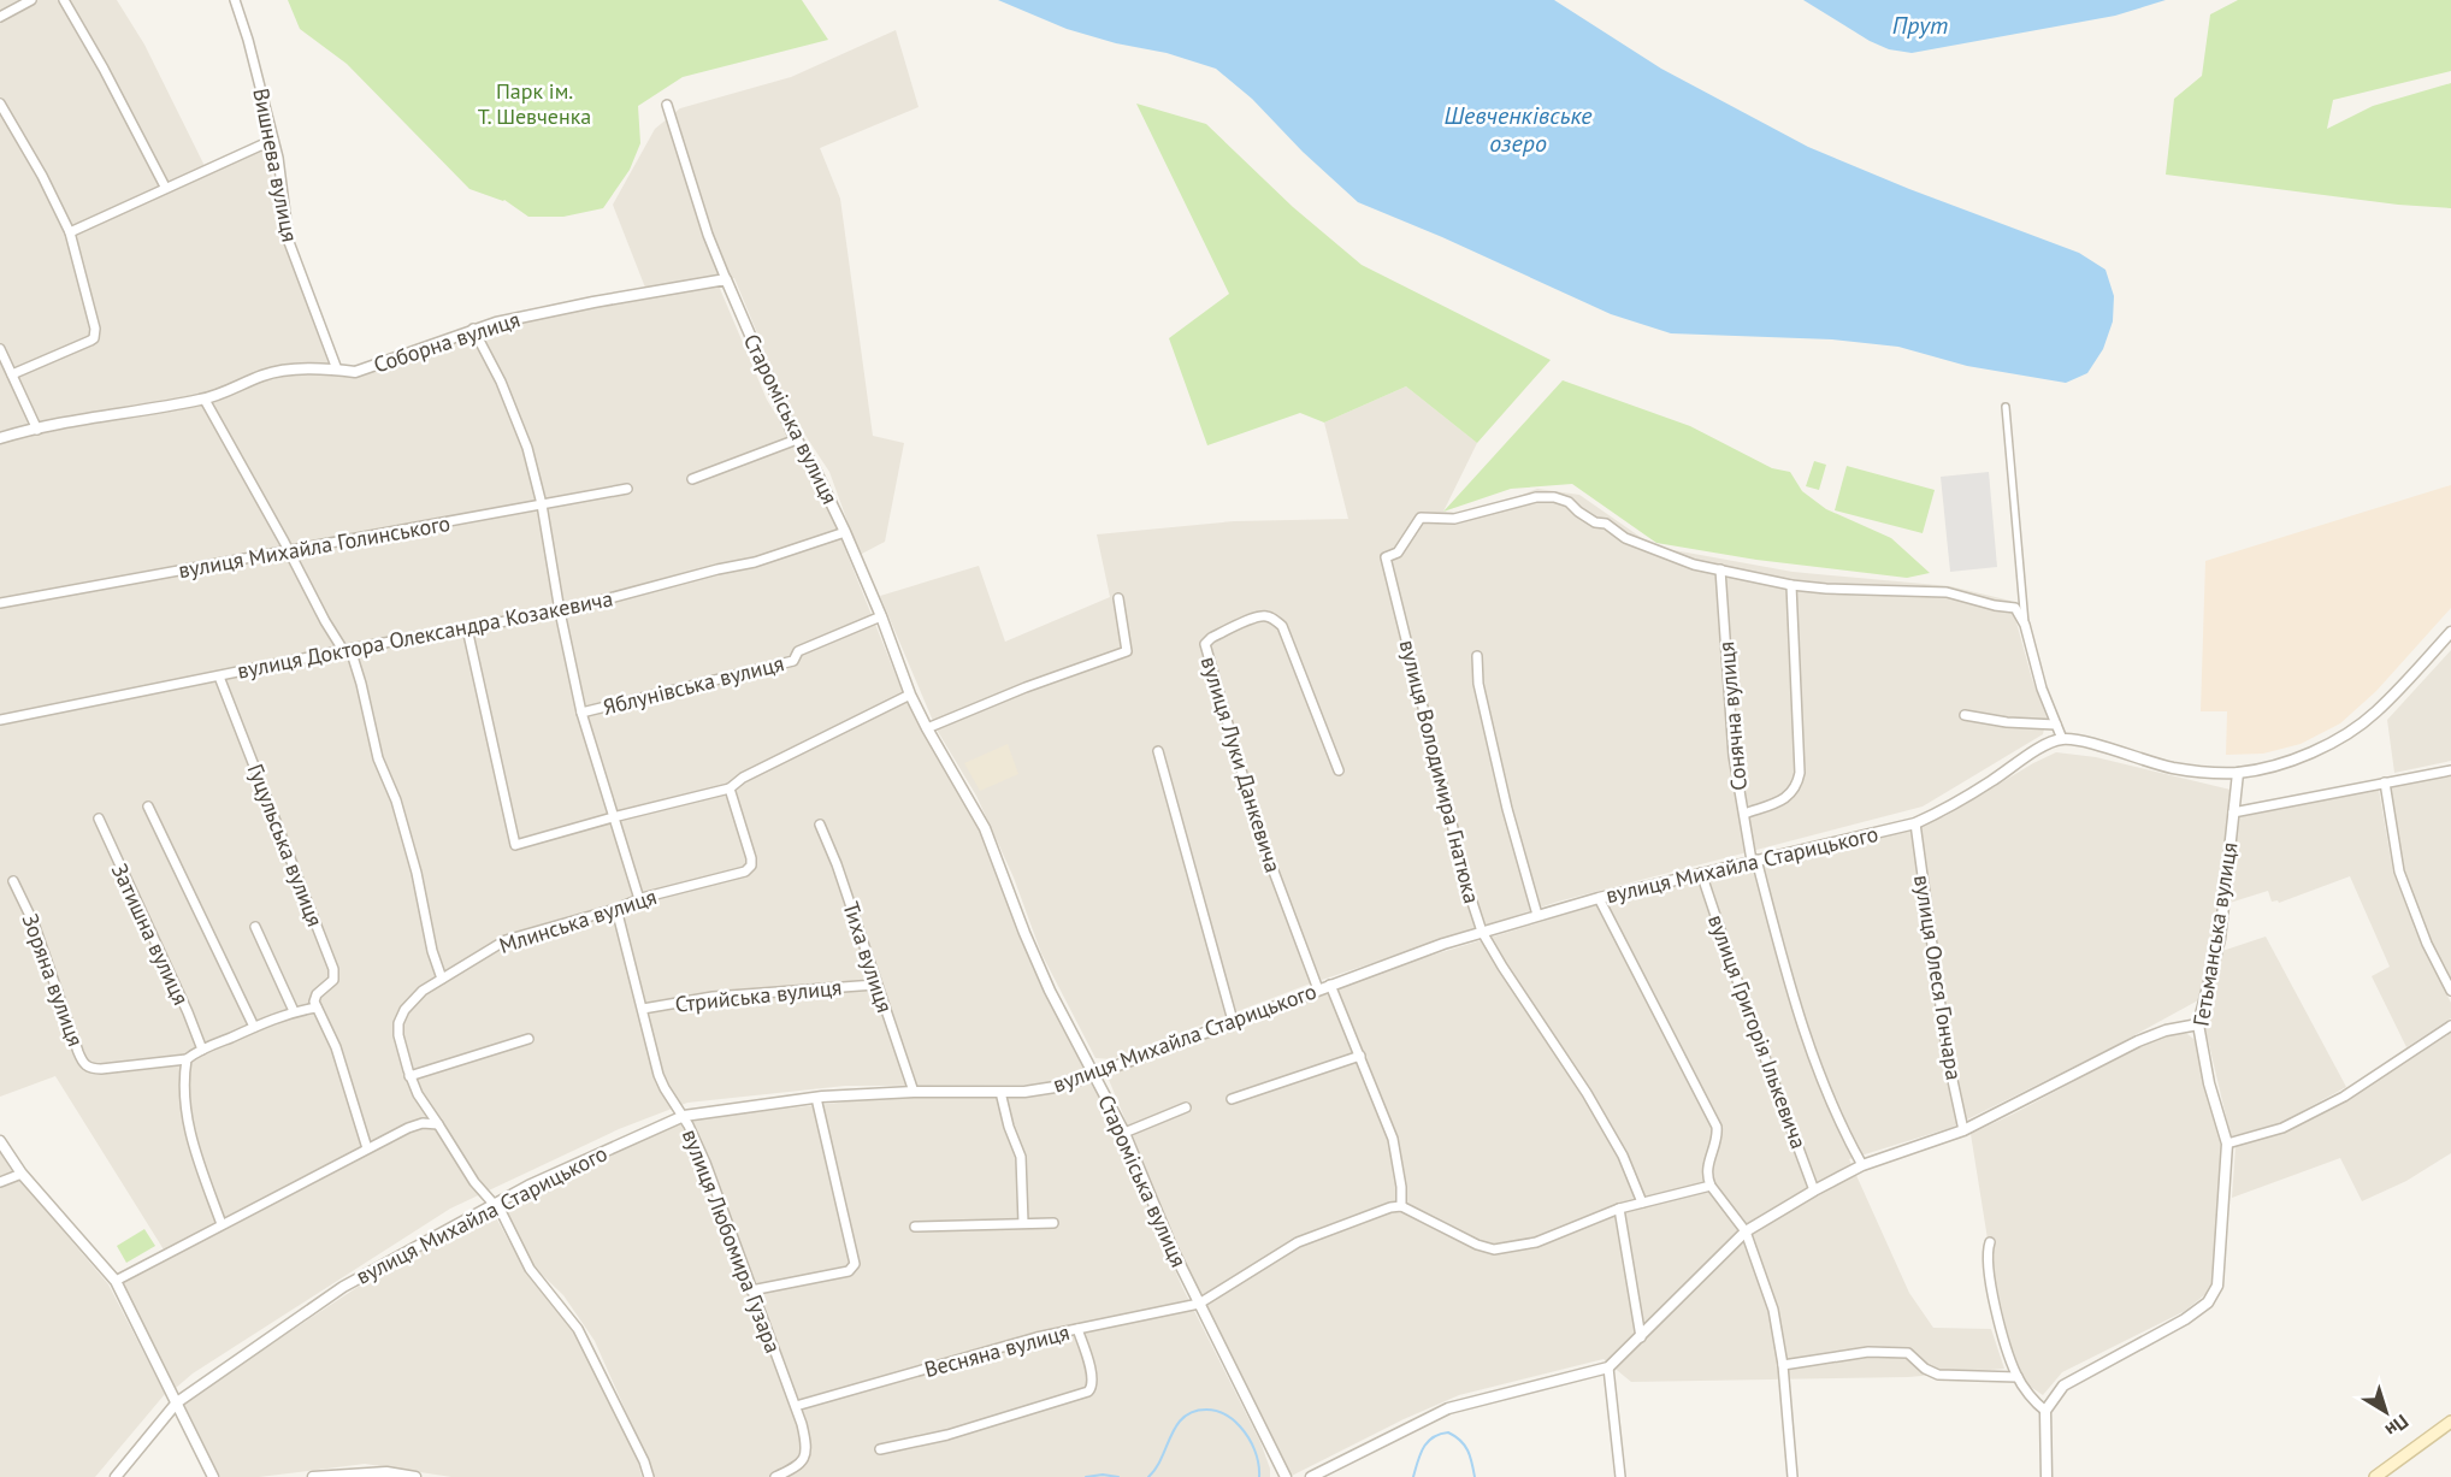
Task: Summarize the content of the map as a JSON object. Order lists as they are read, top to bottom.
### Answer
{
  "streets": {
    "street": [
      "Вишнева вулиця",
      "Соборна вулиця",
      "Староміська вулиця",
      "вулиця Михайла Голинського",
      "вулиця Доктора Олександра Козакевича",
      "Яблунівська вулиця",
      "Сонячна вулиця",
      "вулиця Луки Данкевича",
      "вулиця Володимира Гнатюка",
      "Гуцульська вулиця",
      "вулиця Михайла Старицького",
      "Млинська вулиця",
      "Затишна вулиця",
      "Гетьманська вулиця",
      "Тиха вулиця",
      "вулиця Олеся Гончара",
      "Зоряна вулиця",
      "Стрийська вулиця",
      "вулиця Григорія Ількевича",
      "вулиця Любомира Гузара",
      "Весняна вулиця"
    ]
  },
  "crossings": [
    ["Вишнева вулиця", "Соборна вулиця"],
    ["Соборна вулиця", "Староміська вулиця"],
    ["Староміська вулиця", "вулиця Доктора Олександра Козакевича"],
    ["Староміська вулиця", "Яблунівська вулиця"],
    ["Староміська вулиця", "вулиця Михайла Старицького"],
    ["Староміська вулиця", "Весняна вулиця"],
    ["вулиця Доктора Олександра Козакевича", "Гуцульська вулиця"],
    ["Сонячна вулиця", "вулиця Володимира Гнатюка"],
    ["Сонячна вулиця", "вулиця Михайла Старицького"],
    ["вулиця Луки Данкевича", "вулиця Михайла Старицького"],
    ["вулиця Володимира Гнатюка", "вулиця Михайла Старицького"],
    ["вулиця Михайла Старицького", "Млинська вулиця"],
    ["вулиця Михайла Старицького", "Тиха вулиця"],
    ["вулиця Михайла Старицького", "вулиця Олеся Гончара"],
    ["вулиця Михайла Старицького", "вулиця Григорія Ількевича"],
    ["вулиця Михайла Старицького", "вулиця Любомира Гузара"],
    ["Млинська вулиця", "вулиця Любомира Гузара"],
    ["Тиха вулиця", "Стрийська вулиця"],
    ["Стрийська вулиця", "вулиця Любомира Гузара"],
    ["вулиця Любомира Гузара", "Весняна вулиця"]
  ],
  "water": ["Прут", "Шевченківське озеро"],
  "parks": ["Парк ім. Т. Шевченка"],
  "north": "bottom right"
}
